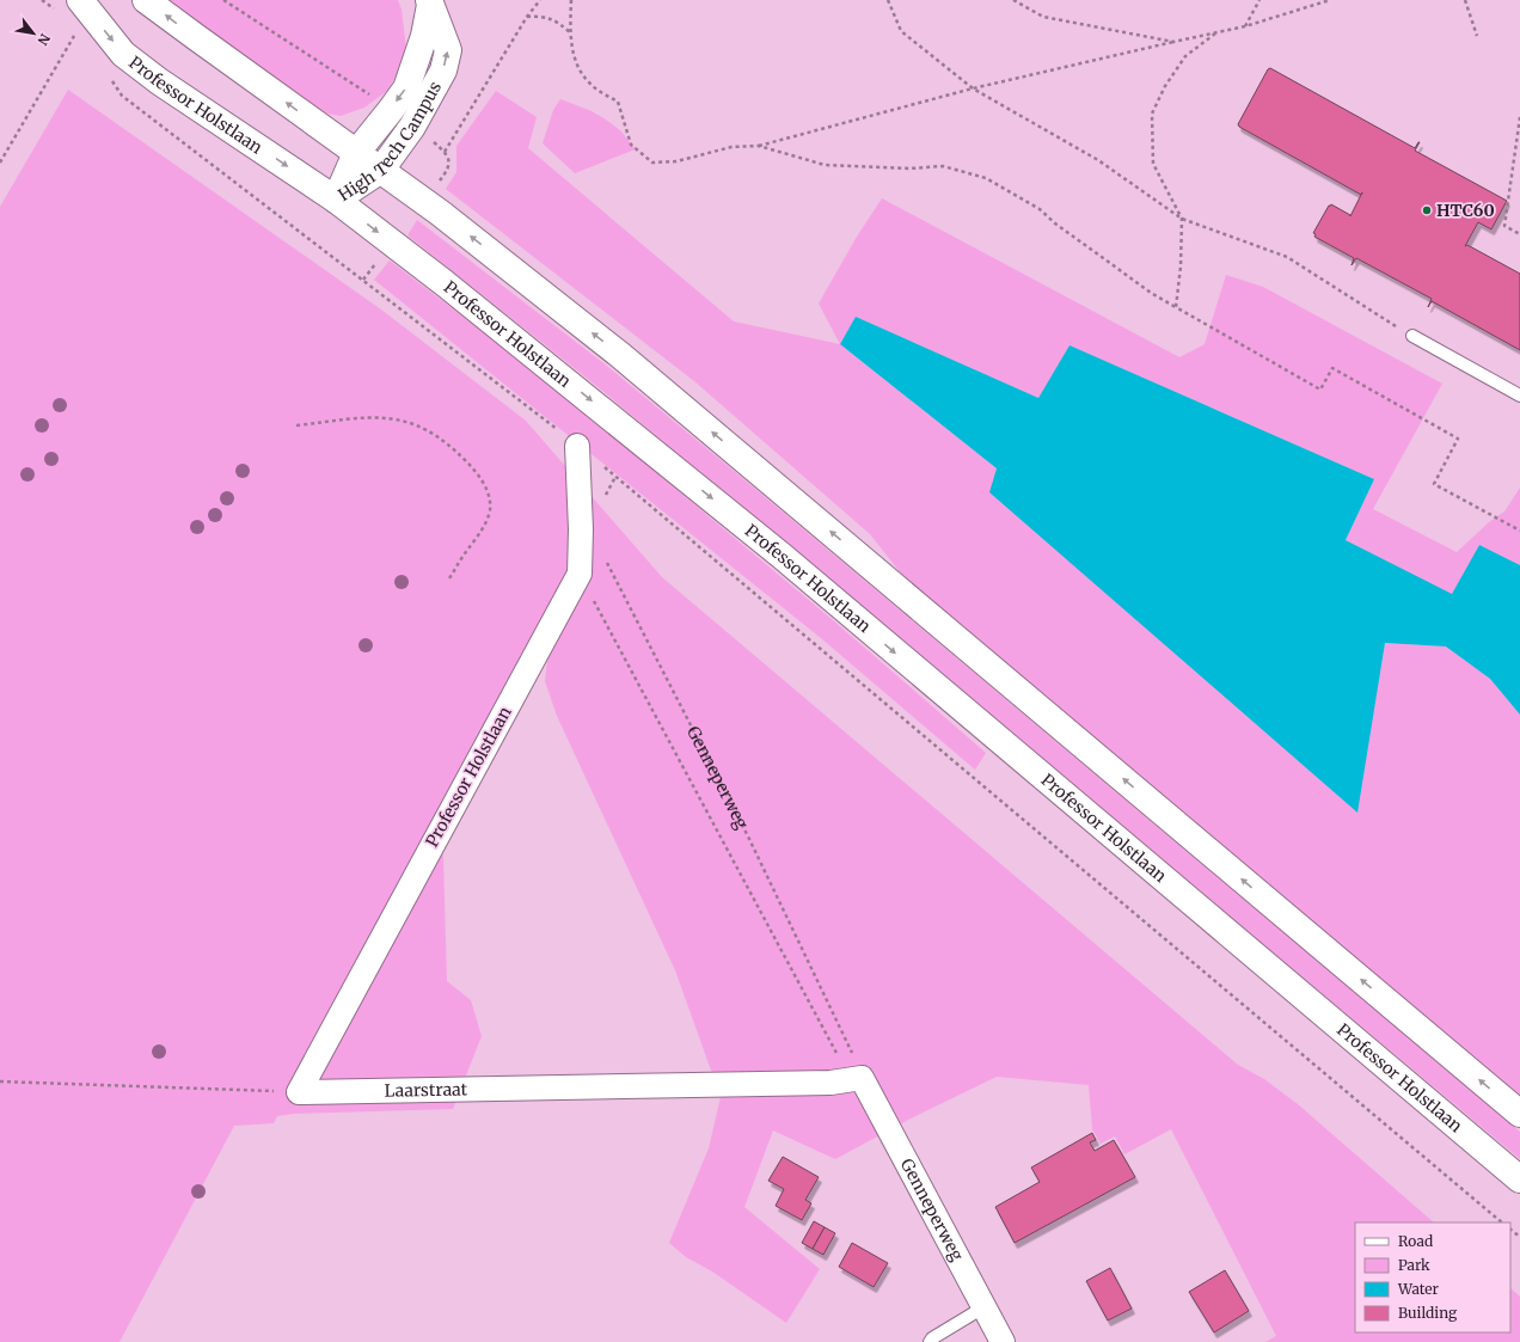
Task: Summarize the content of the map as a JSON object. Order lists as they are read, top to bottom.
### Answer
{
  "streets": {
    "main road": ["Professor Holstlaan", "High Tech Campus"],
    "street": ["Genneperweg", "Laarstraat"]
  },
  "crossings": [
    ["Professor Holstlaan", "High Tech Campus"],
    ["Professor Holstlaan", "Laarstraat"],
    ["Genneperweg", "Laarstraat"]
  ],
  "places": ["HTC60"],
  "legend": [
    "Road",
    "Park",
    "Water",
    "Building"
  ],
  "north": "bottom right"
}
